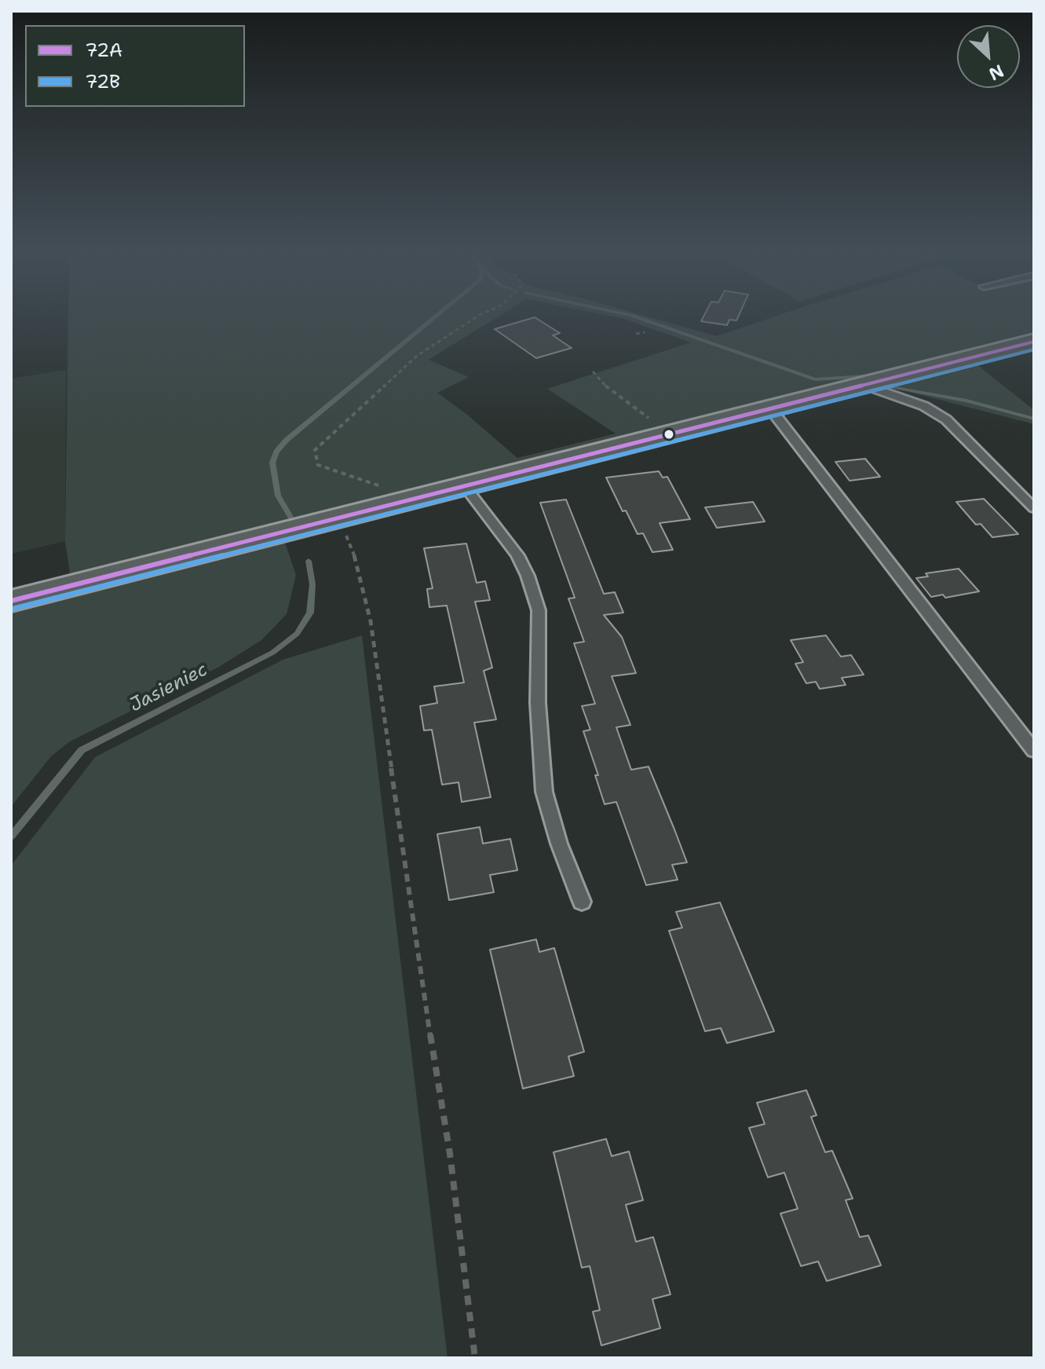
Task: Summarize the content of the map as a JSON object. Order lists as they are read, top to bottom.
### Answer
{
  "water": ["Jasieniec"],
  "lines": ["transit line 72A", "transit line 72B"],
  "legend": ["72A", "72B"],
  "north": "bottom right"
}
